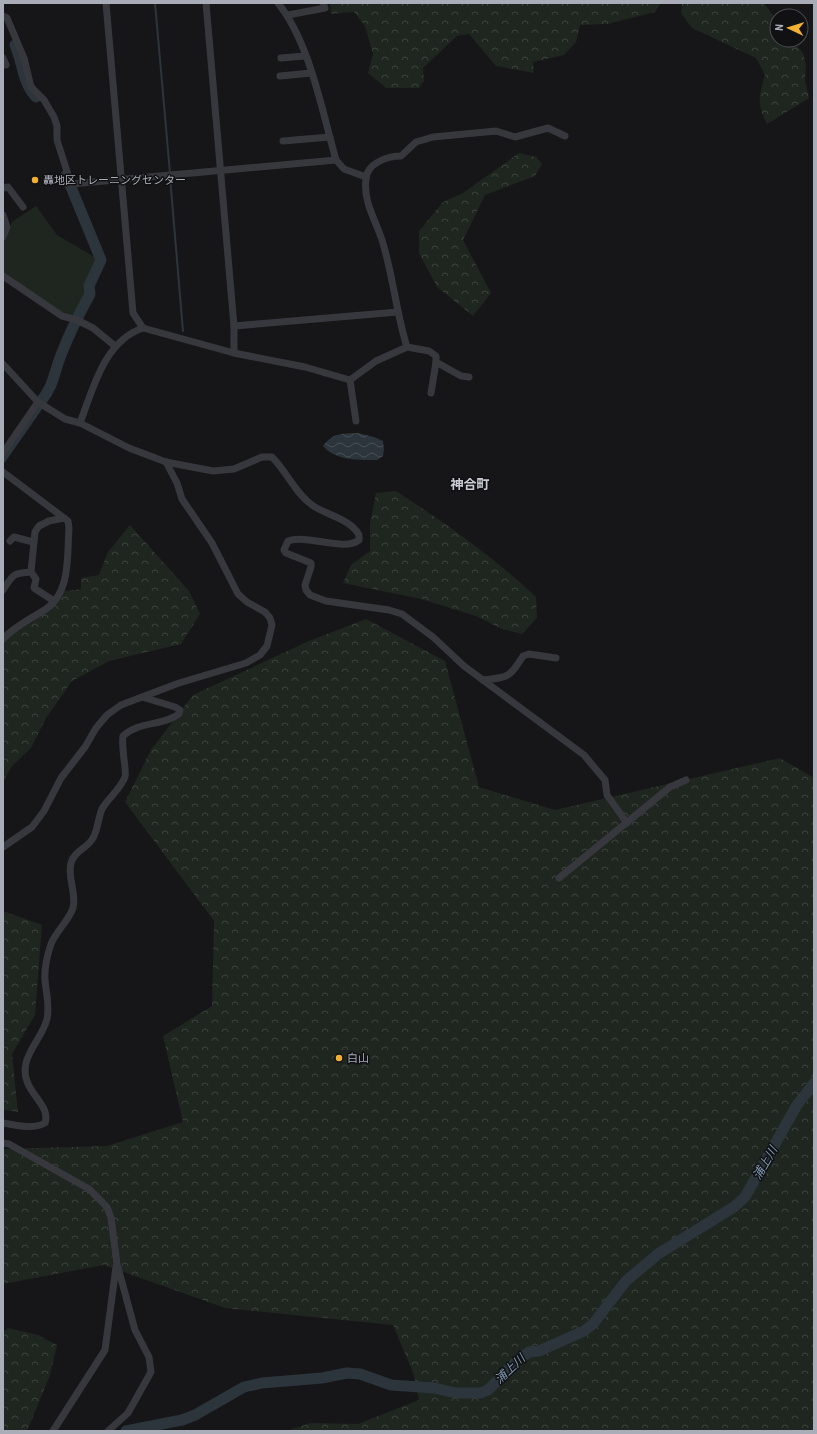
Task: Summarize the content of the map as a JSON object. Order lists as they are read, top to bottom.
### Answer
{
  "districts": ["神合町"],
  "water": ["浦上川"],
  "places": ["轟地区トレーニングセンター", "白山"],
  "north": "left"
}
